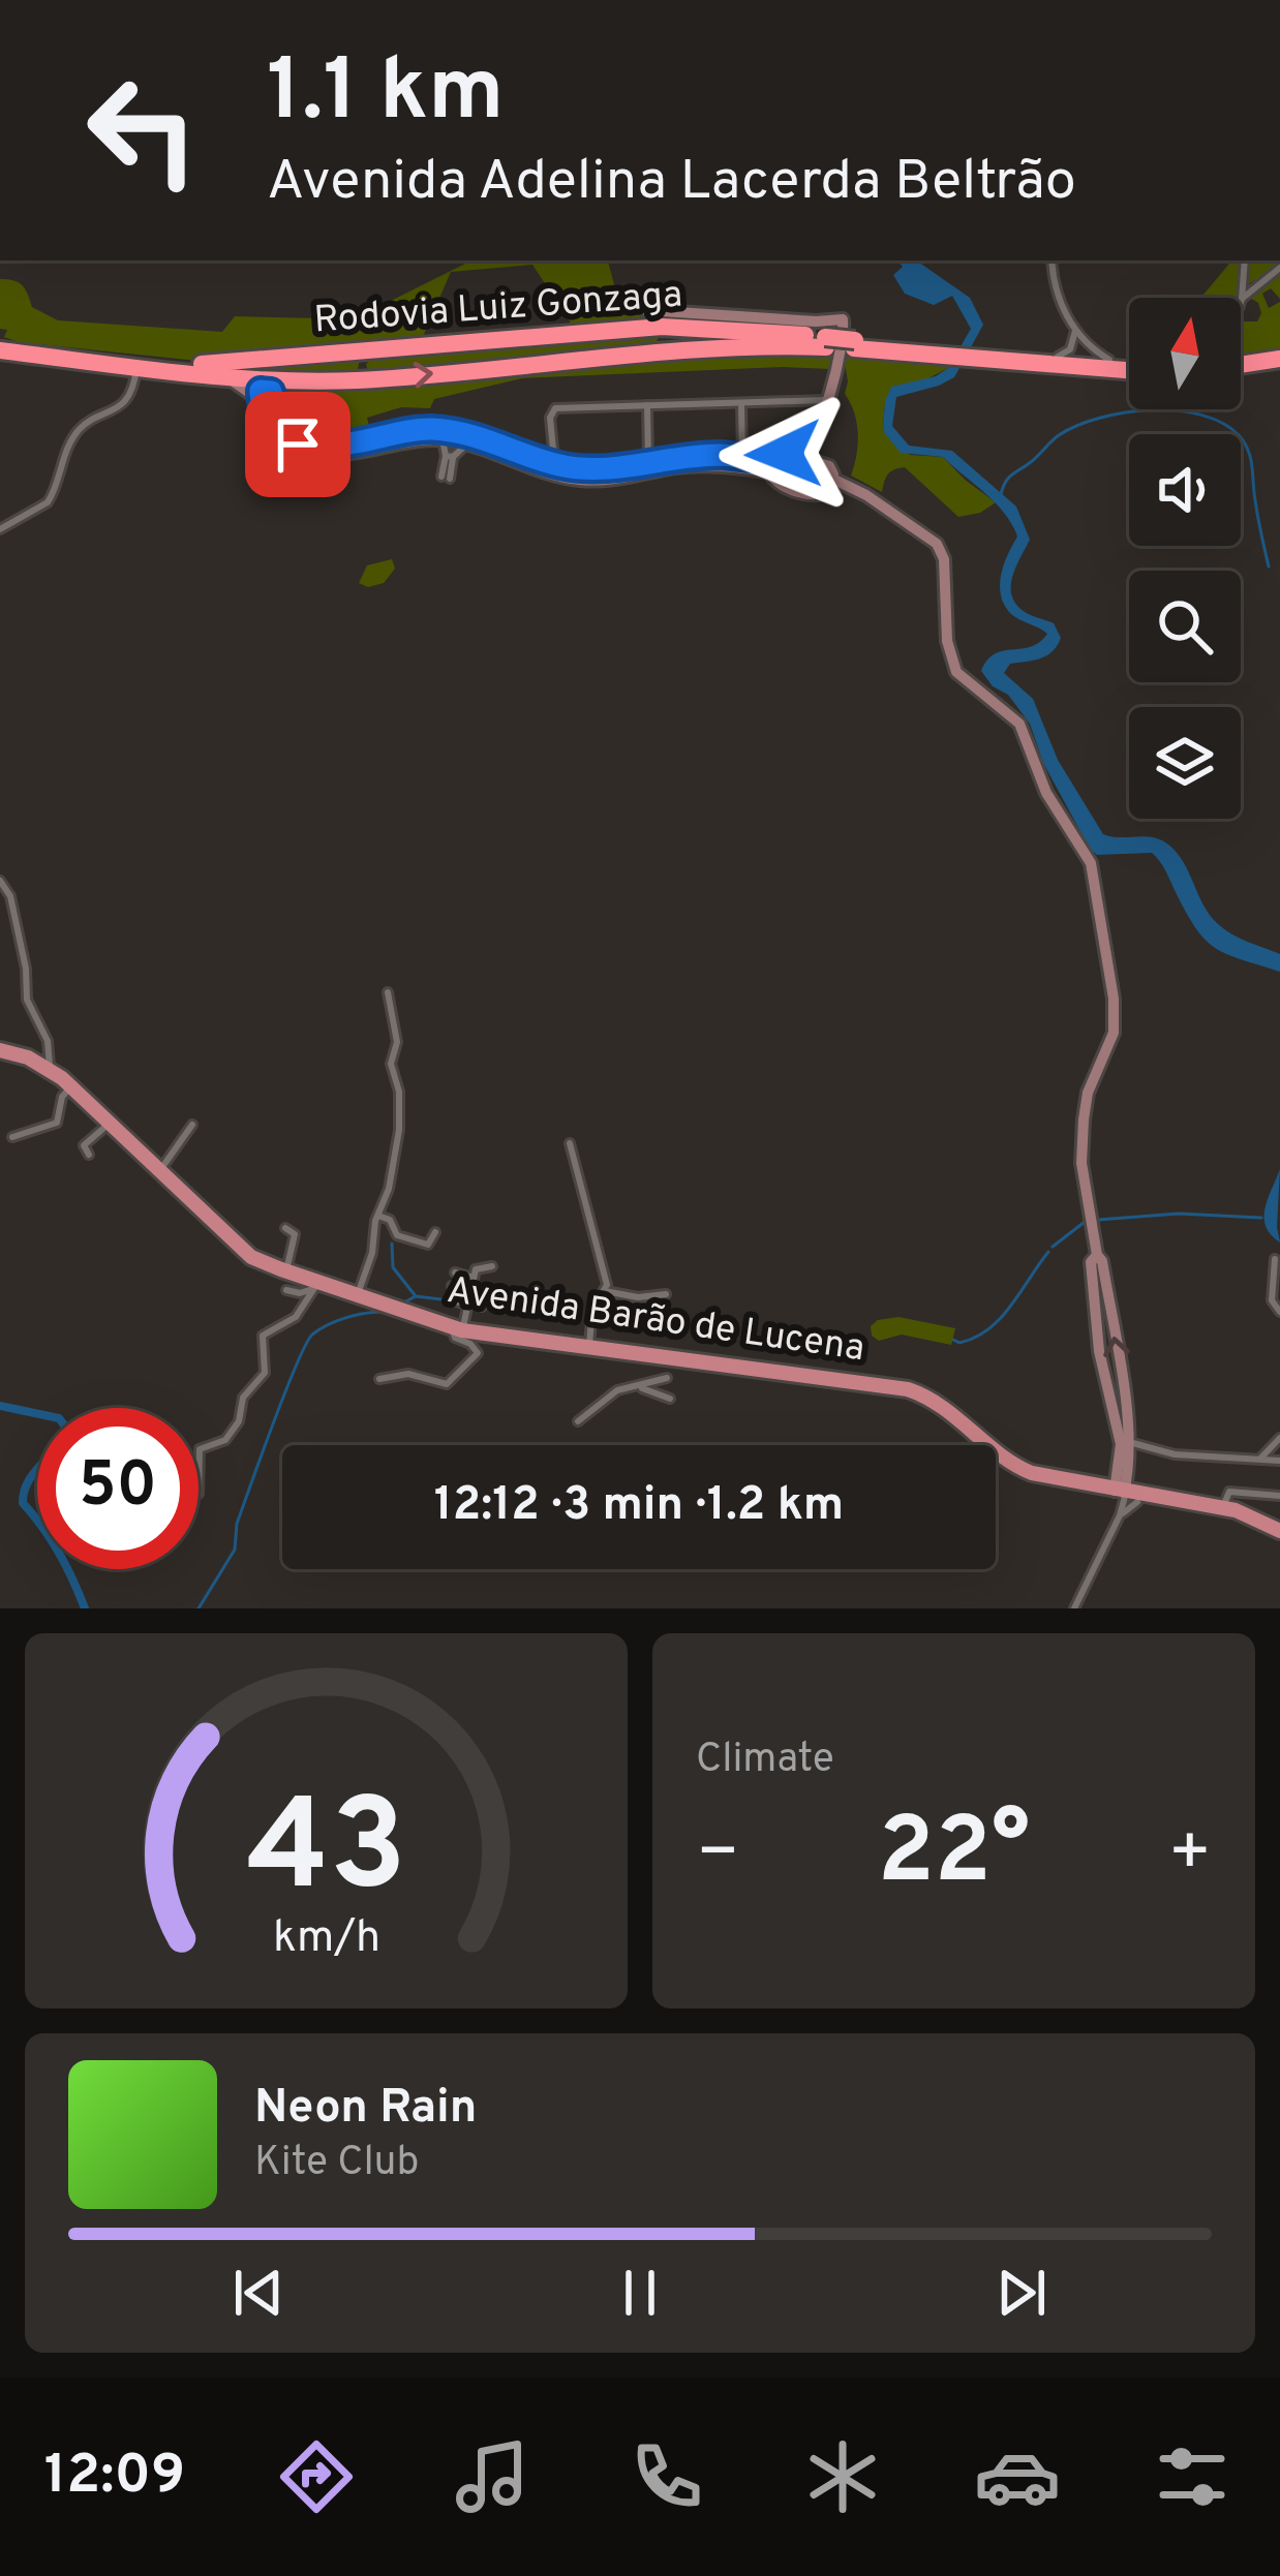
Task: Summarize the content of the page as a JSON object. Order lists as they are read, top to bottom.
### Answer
{
  "streets": {
    "highway": ["Rodovia Luiz Gonzaga"],
    "main road": ["Avenida Barão de Lucena"]
  },
  "north": "top",
  "page": {
    "turn": ["1.1 km", "Avenida Adelina Lacerda Beltrão"],
    "limit": "50",
    "trip": "12:12 · 3 min · 1.2 km",
    "tile": "Climate",
    "heat": ["−", "22°", "+"],
    "song": ["Neon Rain", "Kite Club"],
    "tabs": "12:09",
    "gauge": ["43", "km/h"]
  }
}
